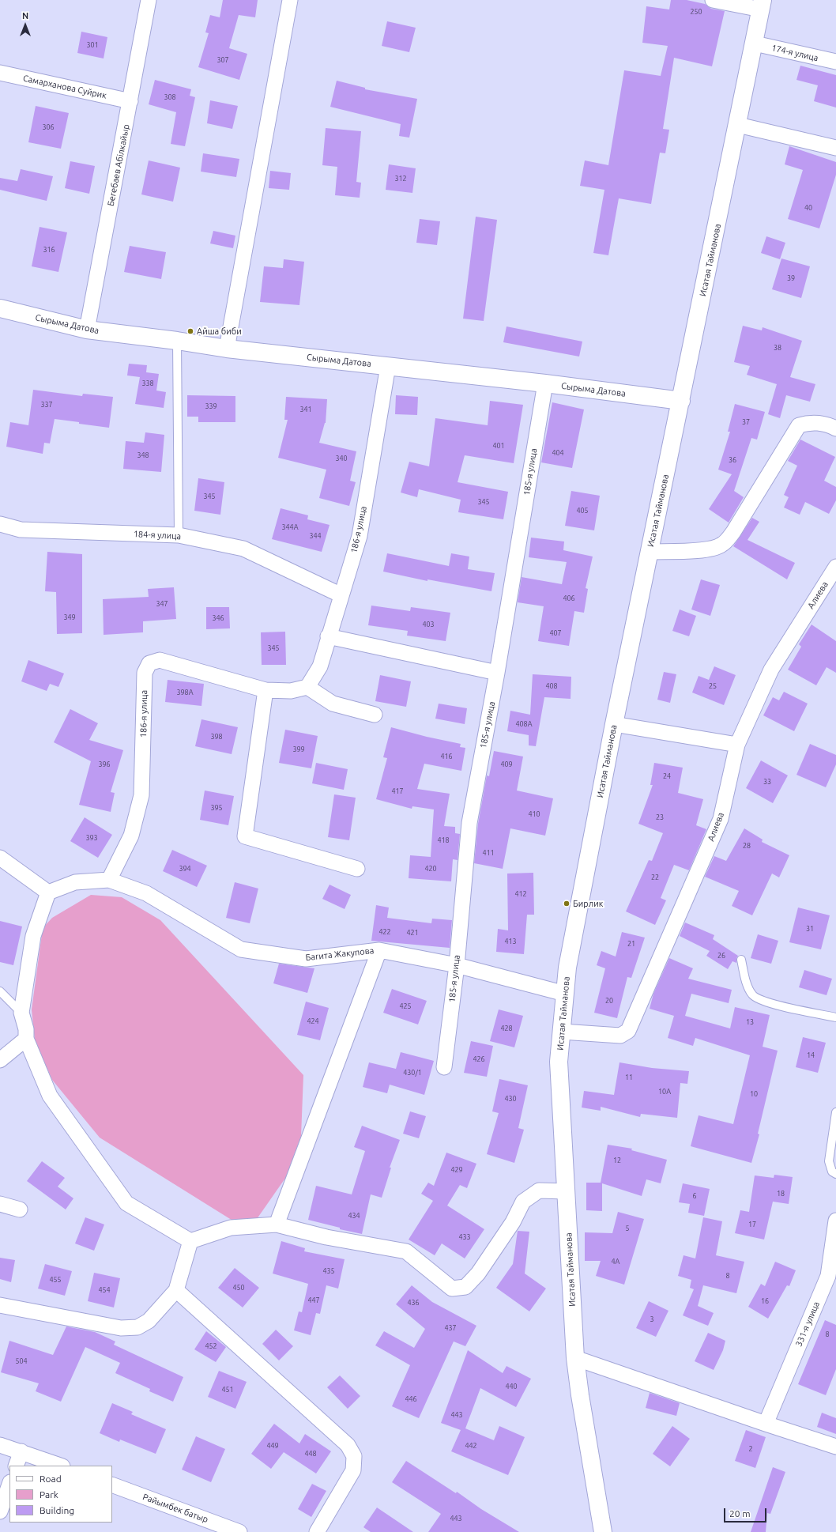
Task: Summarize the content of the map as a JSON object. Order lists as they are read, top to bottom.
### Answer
{
  "streets": {
    "street": [
      "174-я улица",
      "Самарханова Суйрик",
      "Бегебаев Абілкайыр",
      "Исатая Тайманова",
      "Сырыма Датова",
      "185-я улица",
      "186-я улица",
      "184-я улица",
      "Алиева",
      "Багита Жакупова",
      "331-я улица",
      "Райымбек батыр"
    ]
  },
  "crossings": [
    ["174-я улица", "Исатая Тайманова"],
    ["Самарханова Суйрик", "Бегебаев Абілкайыр"],
    ["Бегебаев Абілкайыр", "Сырыма Датова"],
    ["Исатая Тайманова", "Сырыма Датова"],
    ["Исатая Тайманова", "Алиева"],
    ["Исатая Тайманова", "Багита Жакупова"],
    ["Сырыма Датова", "185-я улица"],
    ["Сырыма Датова", "186-я улица"],
    ["185-я улица", "Багита Жакупова"],
    ["186-я улица", "184-я улица"],
    ["186-я улица", "Багита Жакупова"]
  ],
  "places": ["Айша биби", "Бирлик"],
  "house_numbers": [
    "250",
    "301",
    "307",
    "308",
    "306",
    "312",
    "40",
    "316",
    "39",
    "38",
    "338",
    "337",
    "339",
    "341",
    "37",
    "401",
    "404",
    "348",
    "340",
    "36",
    "345",
    "345",
    "405",
    "344А",
    "344",
    "406",
    "347",
    "349",
    "346",
    "403",
    "407",
    "345",
    "408",
    "25",
    "398А",
    "408А",
    "398",
    "399",
    "416",
    "396",
    "409",
    "24",
    "33",
    "417",
    "395",
    "410",
    "23",
    "393",
    "418",
    "28",
    "411",
    "394",
    "420",
    "22",
    "412",
    "31",
    "422",
    "421",
    "413",
    "21",
    "26",
    "20",
    "425",
    "424",
    "13",
    "428",
    "14",
    "426",
    "430/1",
    "11",
    "10А",
    "10",
    "430",
    "12",
    "429",
    "18",
    "6",
    "434",
    "17",
    "5",
    "433",
    "4А",
    "435",
    "8",
    "455",
    "450",
    "454",
    "447",
    "16",
    "436",
    "3",
    "437",
    "8",
    "452",
    "504",
    "440",
    "451",
    "446",
    "443",
    "449",
    "442",
    "2",
    "448",
    "443"
  ],
  "legend": ["Road", "Park", "Building"],
  "scale_bar": "20 m",
  "north": "top"
}
